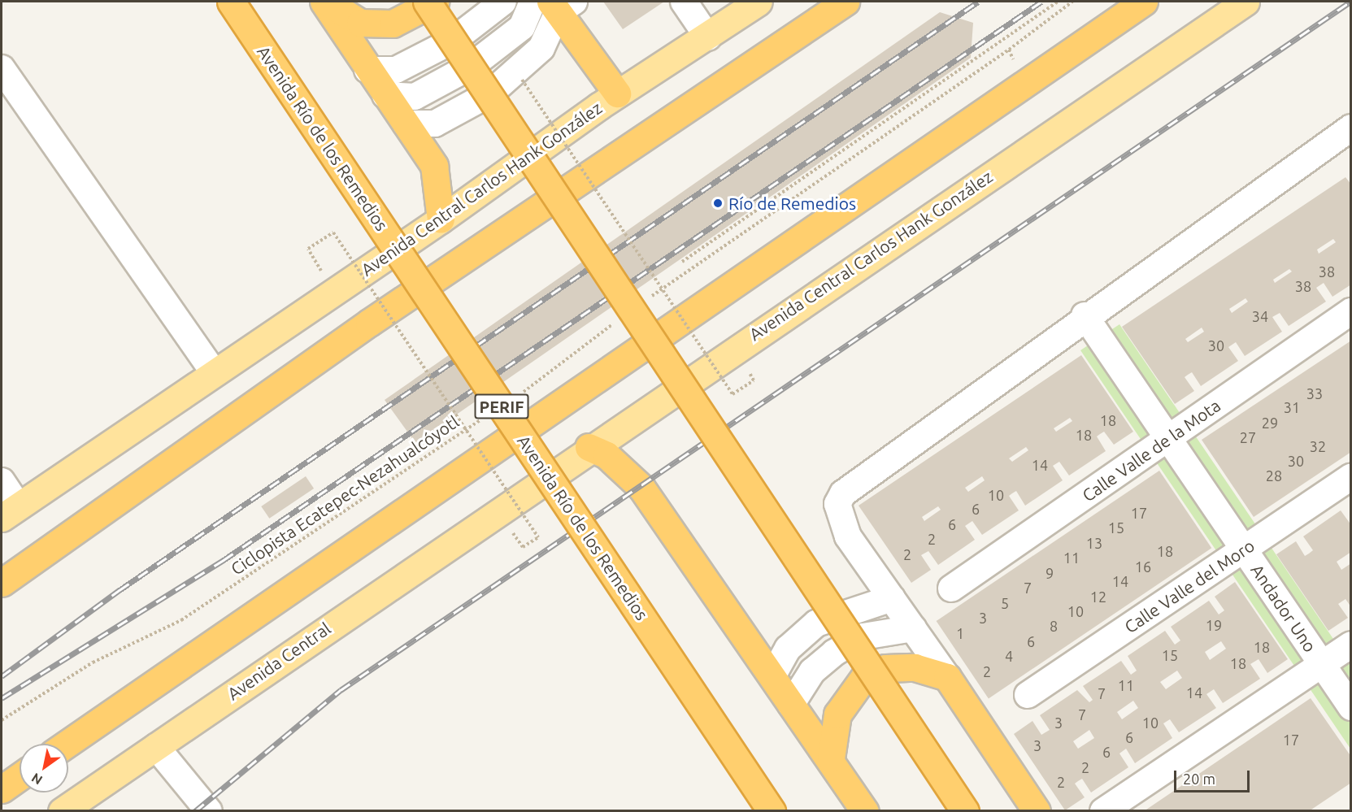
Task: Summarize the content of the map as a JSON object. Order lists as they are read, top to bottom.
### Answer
{
  "streets": {
    "highway": ["Avenida Río de los Remedios", "PERIF"],
    "main road": ["Avenida Central Carlos Hank González", "Avenida Central"],
    "street": ["Calle Valle de la Mota", "Calle Valle del Moro", "Andador Uno"],
    "path": ["Ciclopista Ecatepec-Nezahualcóyotl"]
  },
  "crossings": [
    ["Avenida Central Carlos Hank González", "Avenida Central"],
    ["Calle Valle de la Mota", "Andador Uno"],
    ["Calle Valle del Moro", "Andador Uno"]
  ],
  "places": ["Río de Remedios"],
  "house_numbers": [
    "38",
    "38",
    "34",
    "30",
    "33",
    "31",
    "18",
    "29",
    "18",
    "27",
    "32",
    "30",
    "14",
    "28",
    "10",
    "6",
    "17",
    "6",
    "15",
    "2",
    "13",
    "18",
    "2",
    "11",
    "16",
    "9",
    "14",
    "7",
    "12",
    "5",
    "10",
    "3",
    "19",
    "8",
    "1",
    "6",
    "18",
    "15",
    "4",
    "18",
    "2",
    "11",
    "14",
    "7",
    "7",
    "3",
    "10",
    "6",
    "17",
    "3",
    "6",
    "2",
    "2"
  ],
  "scale_bar": "20 m",
  "north": "bottom left"
}
